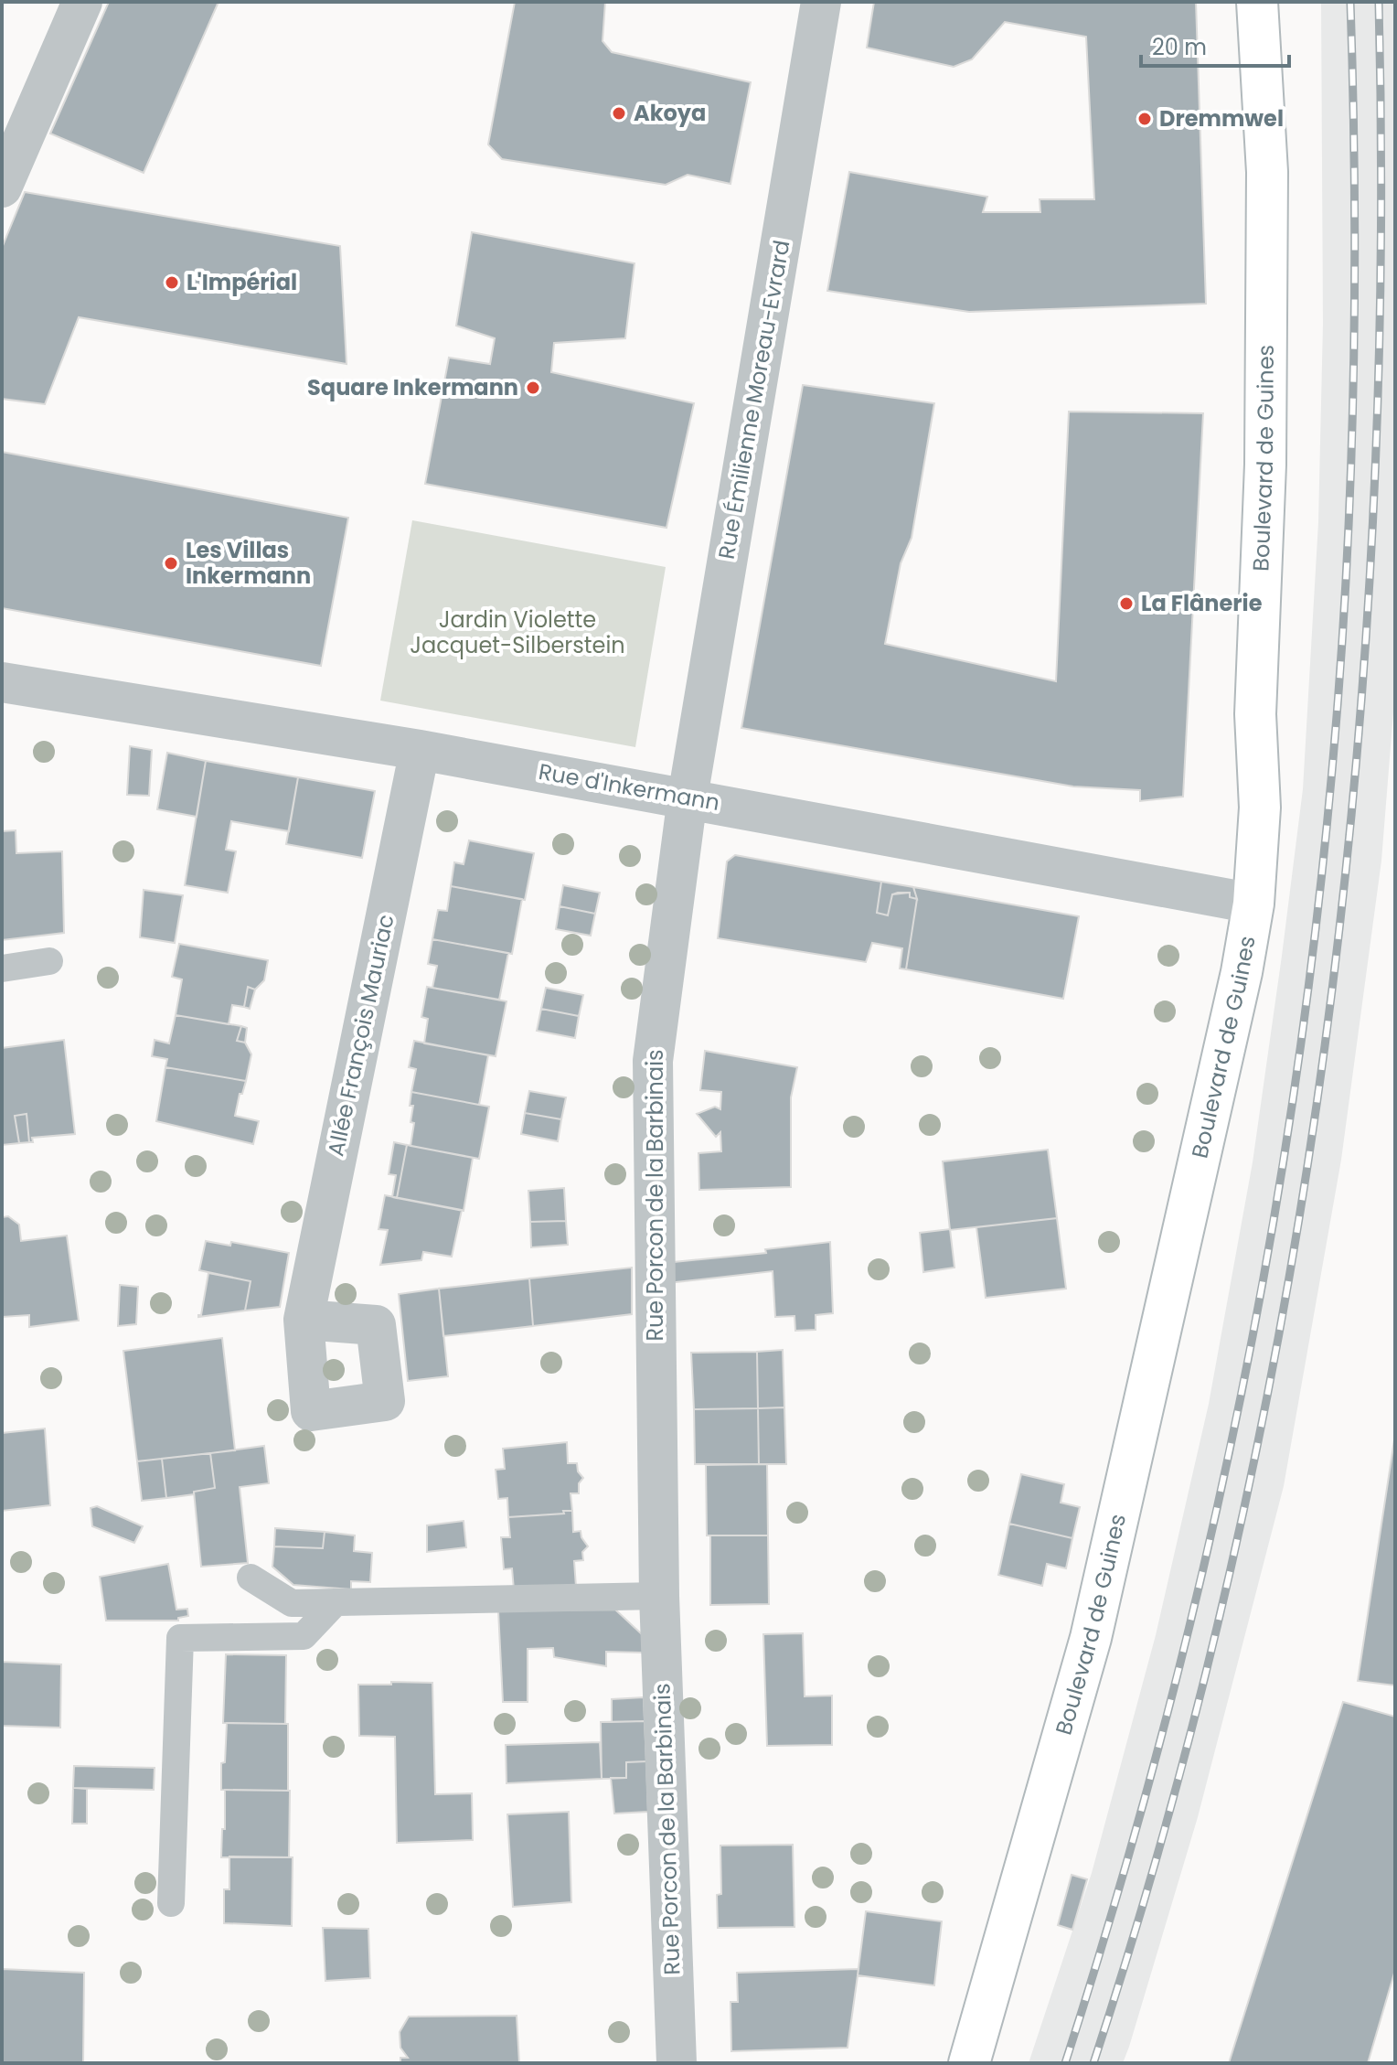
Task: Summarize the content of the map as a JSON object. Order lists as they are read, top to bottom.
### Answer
{
  "streets": {
    "street": [
      "Rue Émilienne Moreau-Evrard",
      "Boulevard de Guines",
      "Rue d'Inkermann",
      "Allée François Mauriac",
      "Rue Porcon de la Barbinais"
    ]
  },
  "crossings": [
    ["Rue Émilienne Moreau-Evrard", "Rue d'Inkermann"],
    ["Rue Émilienne Moreau-Evrard", "Rue Porcon de la Barbinais"],
    ["Boulevard de Guines", "Rue d'Inkermann"],
    ["Rue d'Inkermann", "Allée François Mauriac"],
    ["Rue d'Inkermann", "Rue Porcon de la Barbinais"]
  ],
  "parks": ["Jardin Violette Jacquet-Silberstein"],
  "places": [
    "Akoya",
    "Dremmwel",
    "L'Impérial",
    "Square Inkermann",
    "Les Villas Inkermann",
    "La Flânerie"
  ],
  "scale_bar": "20 m"
}
